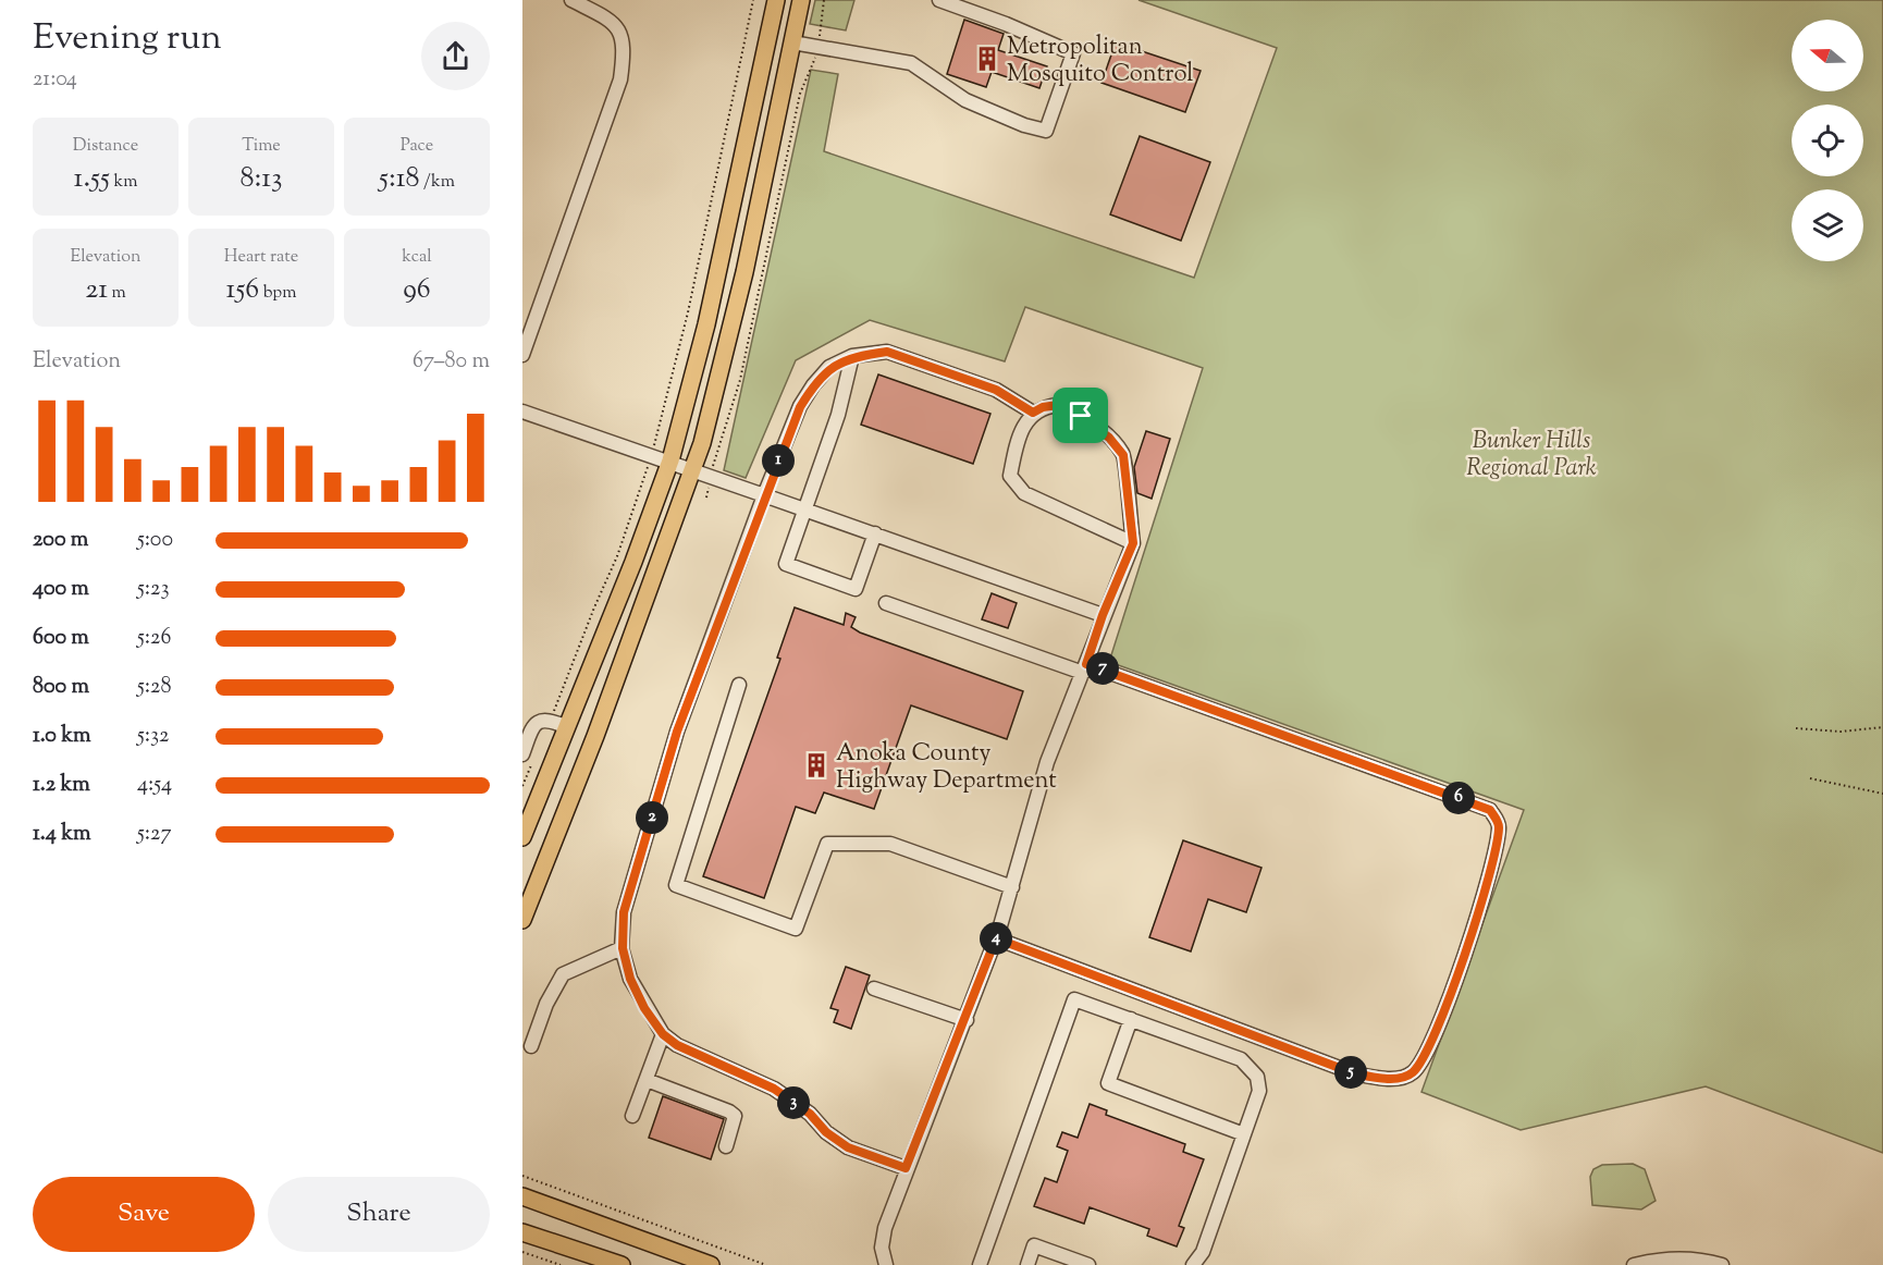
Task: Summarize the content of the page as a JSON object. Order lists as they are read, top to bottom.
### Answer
{
  "parks": ["Bunker Hills Regional Park"],
  "places": {
    "building": ["Metropolitan Mosquito Control", "Anoka County Highway Department"]
  },
  "north": "left",
  "page": {
    "heading": ["Evening run", "21:04"],
    "stats": [
      ["Distance", "1.55 km"],
      ["Time", "8:13"],
      ["Pace", "5:18 /km"],
      ["Elevation", "21 m"],
      ["Heart rate", "156 bpm"],
      ["kcal", "96"]
    ],
    "chart": ["Elevation", "67–80 m"],
    "pins": [
      "1",
      "7",
      "6",
      "2",
      "4",
      "5",
      "3"
    ],
    "list": [
      {
        "name": "200 m",
        "note": "5:00"
      },
      {
        "name": "400 m",
        "note": "5:23"
      },
      {
        "name": "600 m",
        "note": "5:26"
      },
      {
        "name": "800 m",
        "note": "5:28"
      },
      {
        "name": "1.0 km",
        "note": "5:32"
      },
      {
        "name": "1.2 km",
        "note": "4:54"
      },
      {
        "name": "1.4 km",
        "note": "5:27"
      }
    ],
    "buttons": ["Save", "Share"]
  }
}
